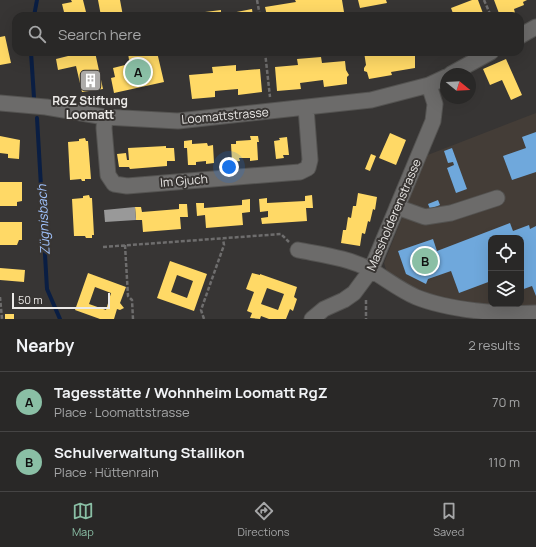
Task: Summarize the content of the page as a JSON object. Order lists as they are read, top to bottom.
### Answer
{
  "streets": {
    "street": ["Loomattstrasse", "Im Gjuch", "Massholderenstrasse"]
  },
  "crossings": [
    ["Loomattstrasse", "Im Gjuch"],
    ["Loomattstrasse", "Massholderenstrasse"]
  ],
  "water": ["Zügnisbach"],
  "places": {
    "building": ["RGZ Stiftung Loomatt"]
  },
  "scale_bar": "50 m",
  "north": "right",
  "page": {
    "search": "Search here",
    "pins": ["A", "B"],
    "scale": "50 m",
    "heading": ["Nearby", "2 results"],
    "list": [
      {
        "mark": "A",
        "name": "Tagesstätte / Wohnheim Loomatt RgZ",
        "note": "Place · Loomattstrasse",
        "value": "70 m"
      },
      {
        "mark": "B",
        "name": "Schulverwaltung Stallikon",
        "note": "Place · Hüttenrain",
        "value": "110 m"
      }
    ],
    "nav": ["Map", "Directions", "Saved"]
  }
}
